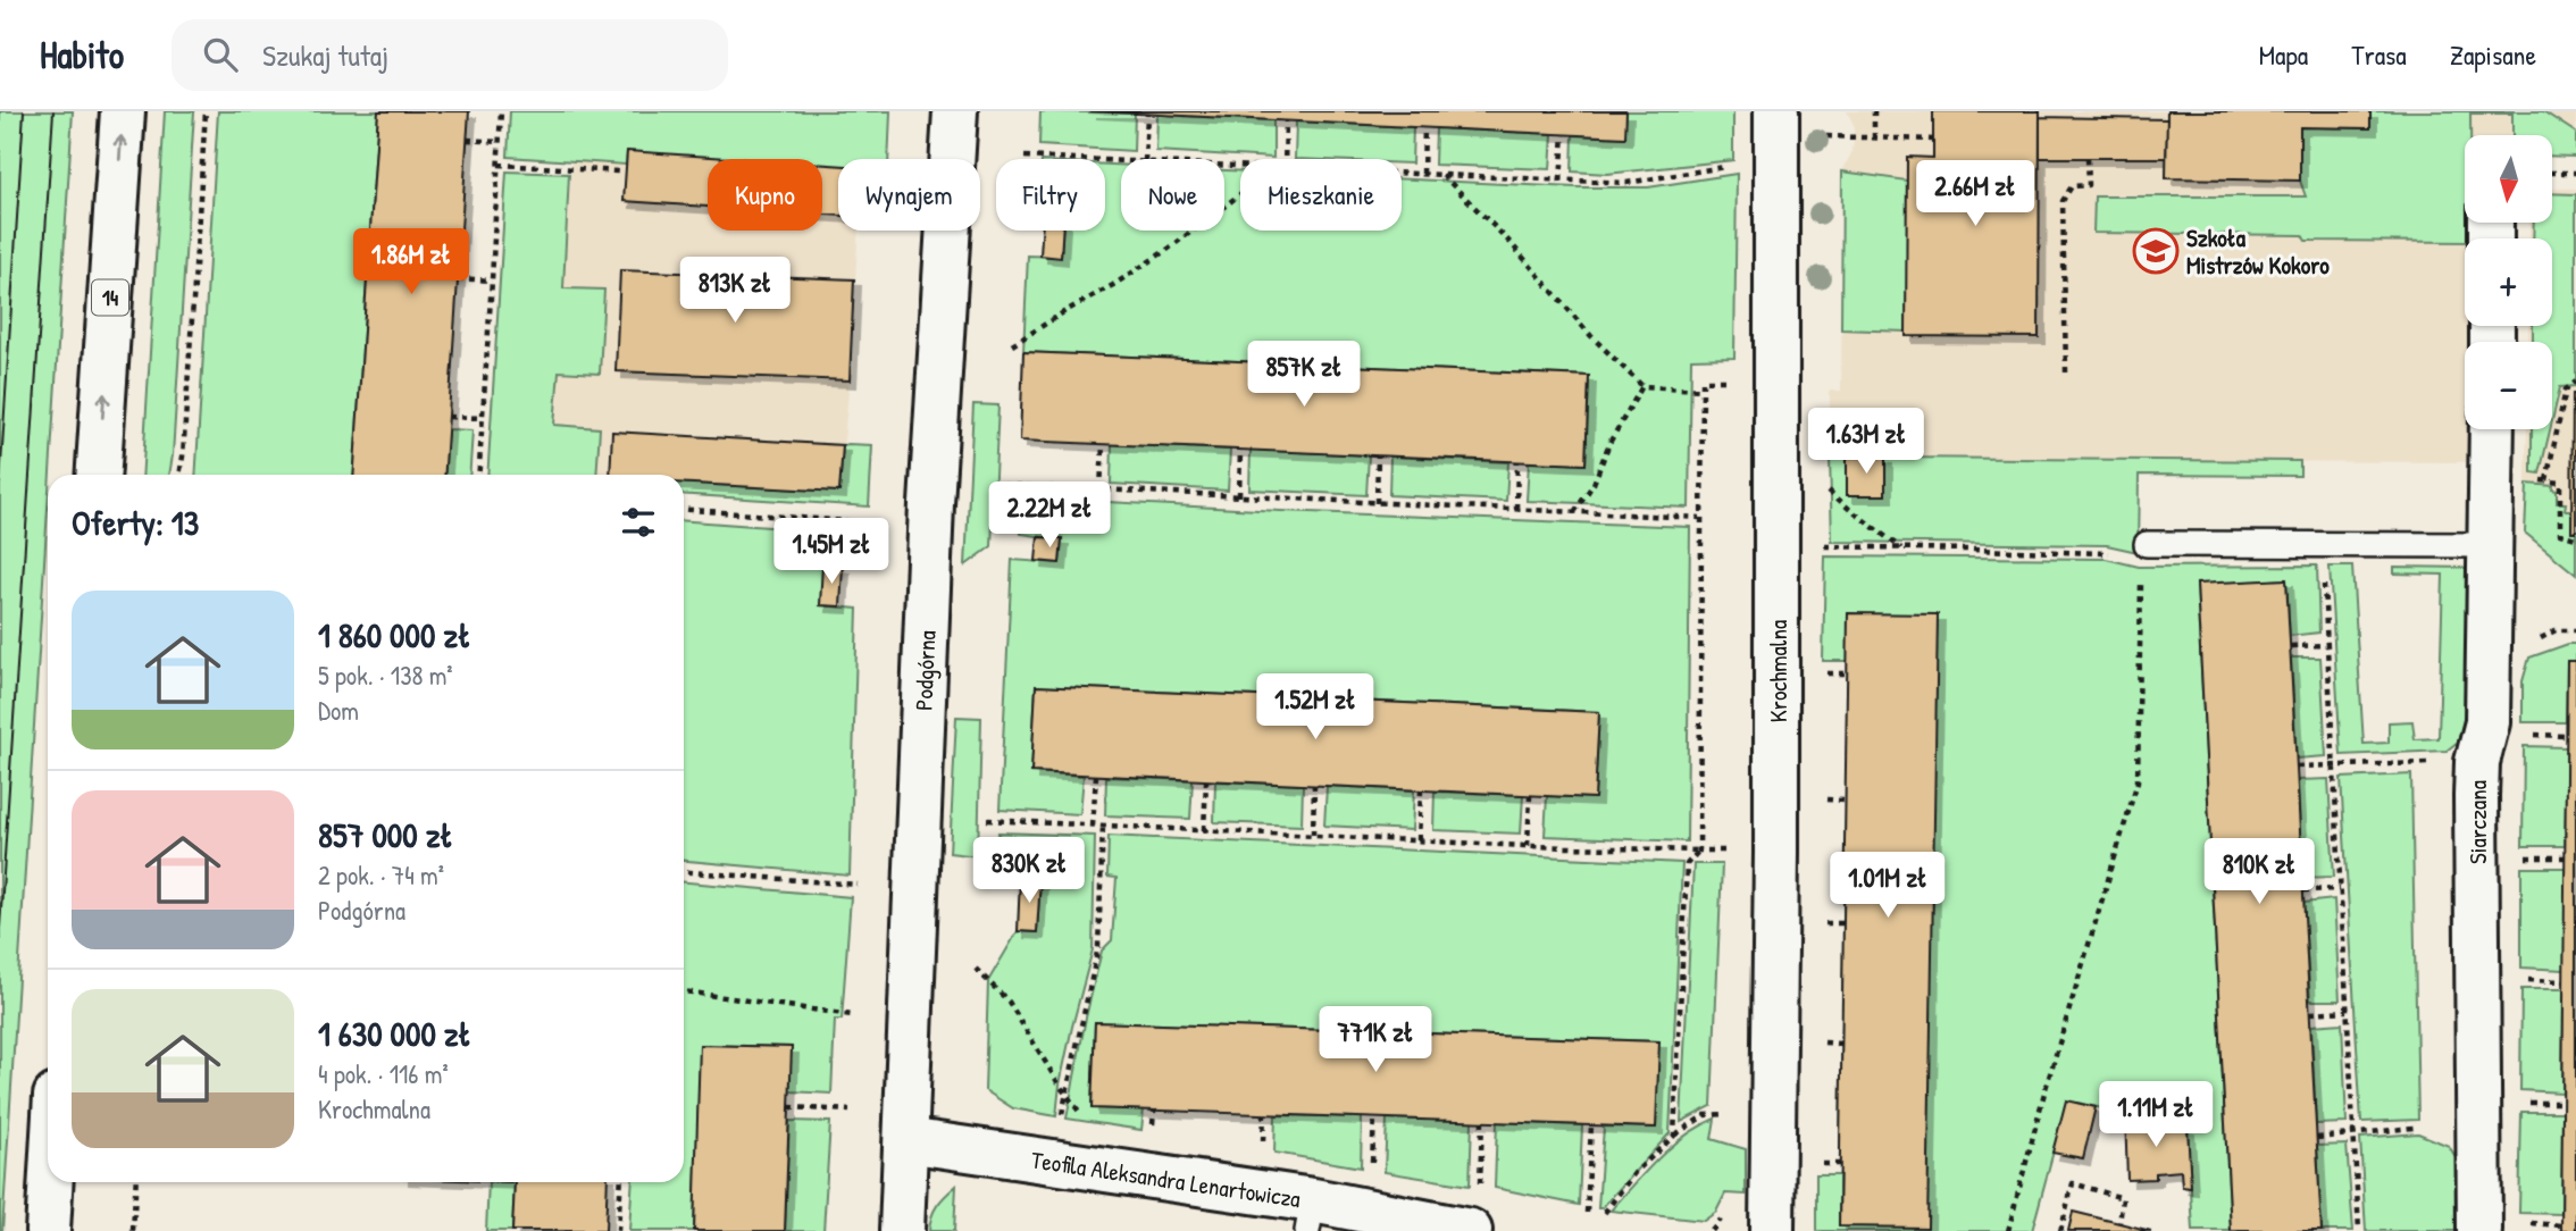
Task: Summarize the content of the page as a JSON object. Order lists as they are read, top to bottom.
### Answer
{
  "streets": {
    "street": [
      "14",
      "Podgórna",
      "Krochmalna",
      "Siarczana",
      "Teofila Aleksandra Lenartowicza"
    ]
  },
  "crossings": [
    ["Podgórna", "Teofila Aleksandra Lenartowicza"]
  ],
  "places": {
    "school or university": ["Szkoła Mistrzów Kokoro"]
  },
  "north": "bottom",
  "page": {
    "header": "Habito",
    "search": "Szukaj tutaj",
    "nav": ["Mapa", "Trasa", "Zapisane"],
    "map_buttons": ["+", "−"],
    "chip": [
      "Kupno",
      "Wynajem",
      "Filtry",
      "Nowe",
      "Mieszkanie"
    ],
    "price": [
      "2.66M zł",
      "1.86M zł",
      "813K zł",
      "857K zł",
      "1.63M zł",
      "2.22M zł",
      "1.45M zł",
      "1.52M zł",
      "830K zł",
      "810K zł",
      "1.01M zł",
      "771K zł",
      "1.11M zł"
    ],
    "heading": "Oferty: 13",
    "list": [
      {
        "name": "1 860 000 zł",
        "note": "5 pok. · 138 m² · Dom"
      },
      {
        "name": "857 000 zł",
        "note": "2 pok. · 74 m² · Podgórna"
      },
      {
        "name": "1 630 000 zł",
        "note": "4 pok. · 116 m² · Krochmalna"
      }
    ]
  }
}
